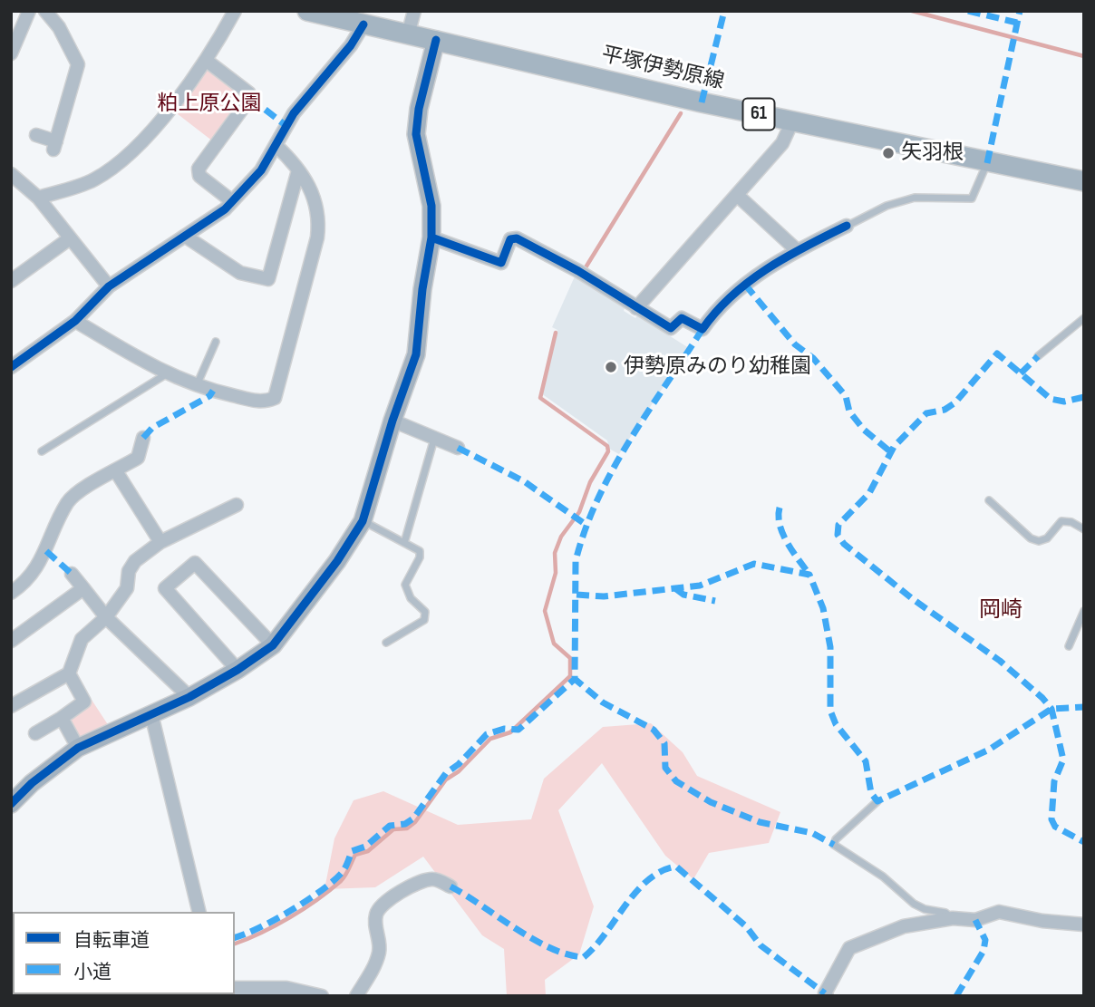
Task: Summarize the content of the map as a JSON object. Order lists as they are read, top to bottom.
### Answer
{
  "streets": {
    "main road": ["平塚伊勢原線", "61"]
  },
  "districts": ["岡崎"],
  "parks": ["粕上原公園"],
  "places": ["矢羽根", "伊勢原みのり幼稚園"],
  "legend": ["自転車道", "小道"]
}
